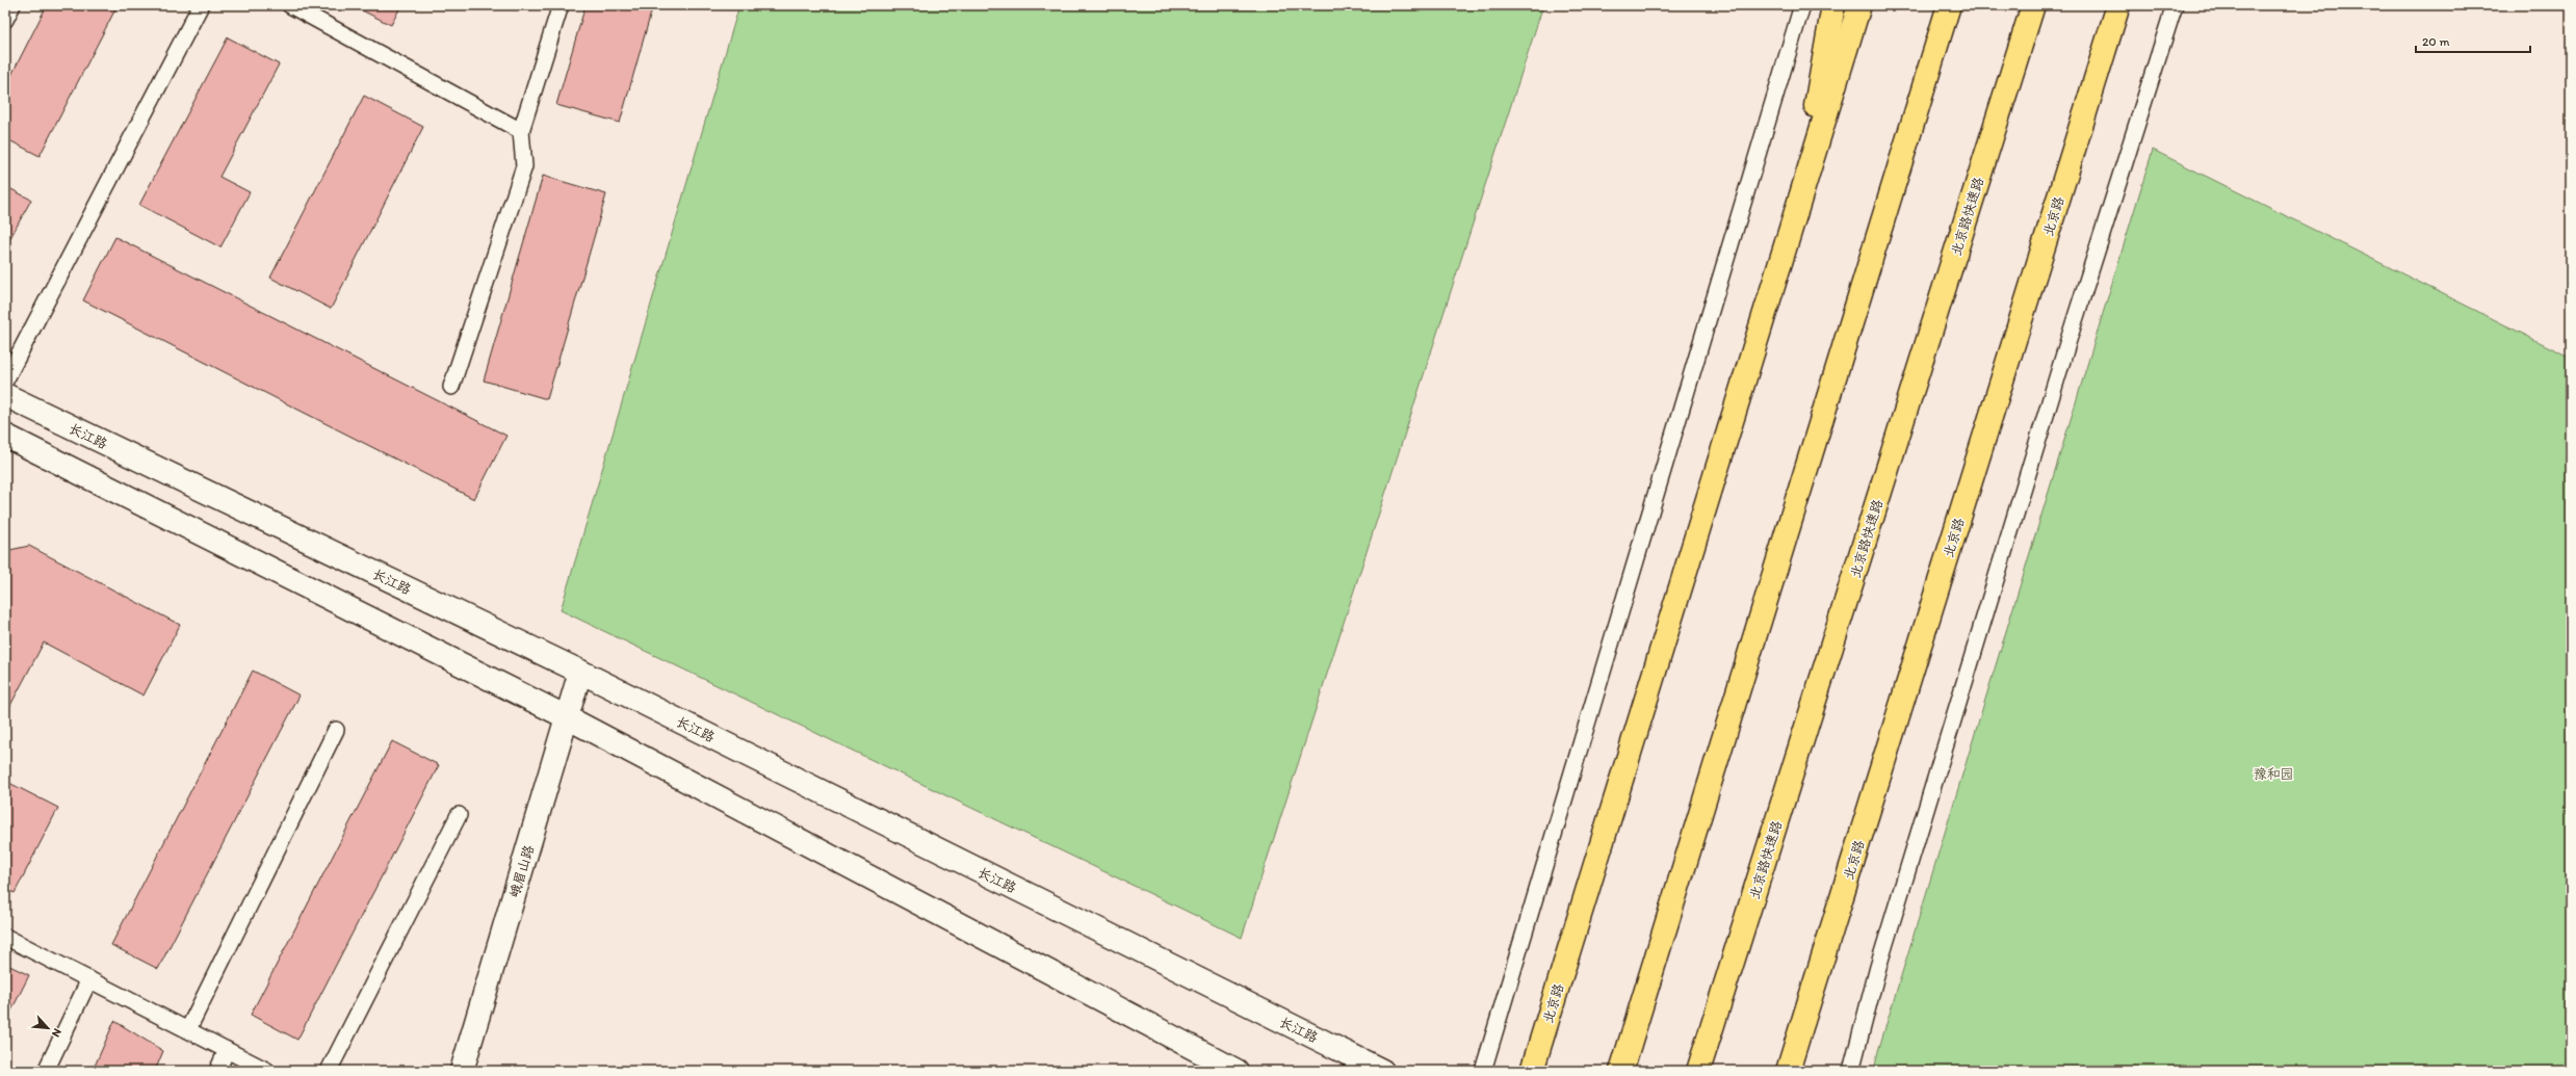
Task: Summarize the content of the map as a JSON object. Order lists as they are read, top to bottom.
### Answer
{
  "streets": {
    "main road": ["北京路快速路", "北京路"],
    "street": ["长江路", "峨眉山路"]
  },
  "crossings": [
    ["长江路", "峨眉山路"]
  ],
  "parks": ["豫和园"],
  "scale_bar": "20 m",
  "north": "bottom right"
}
